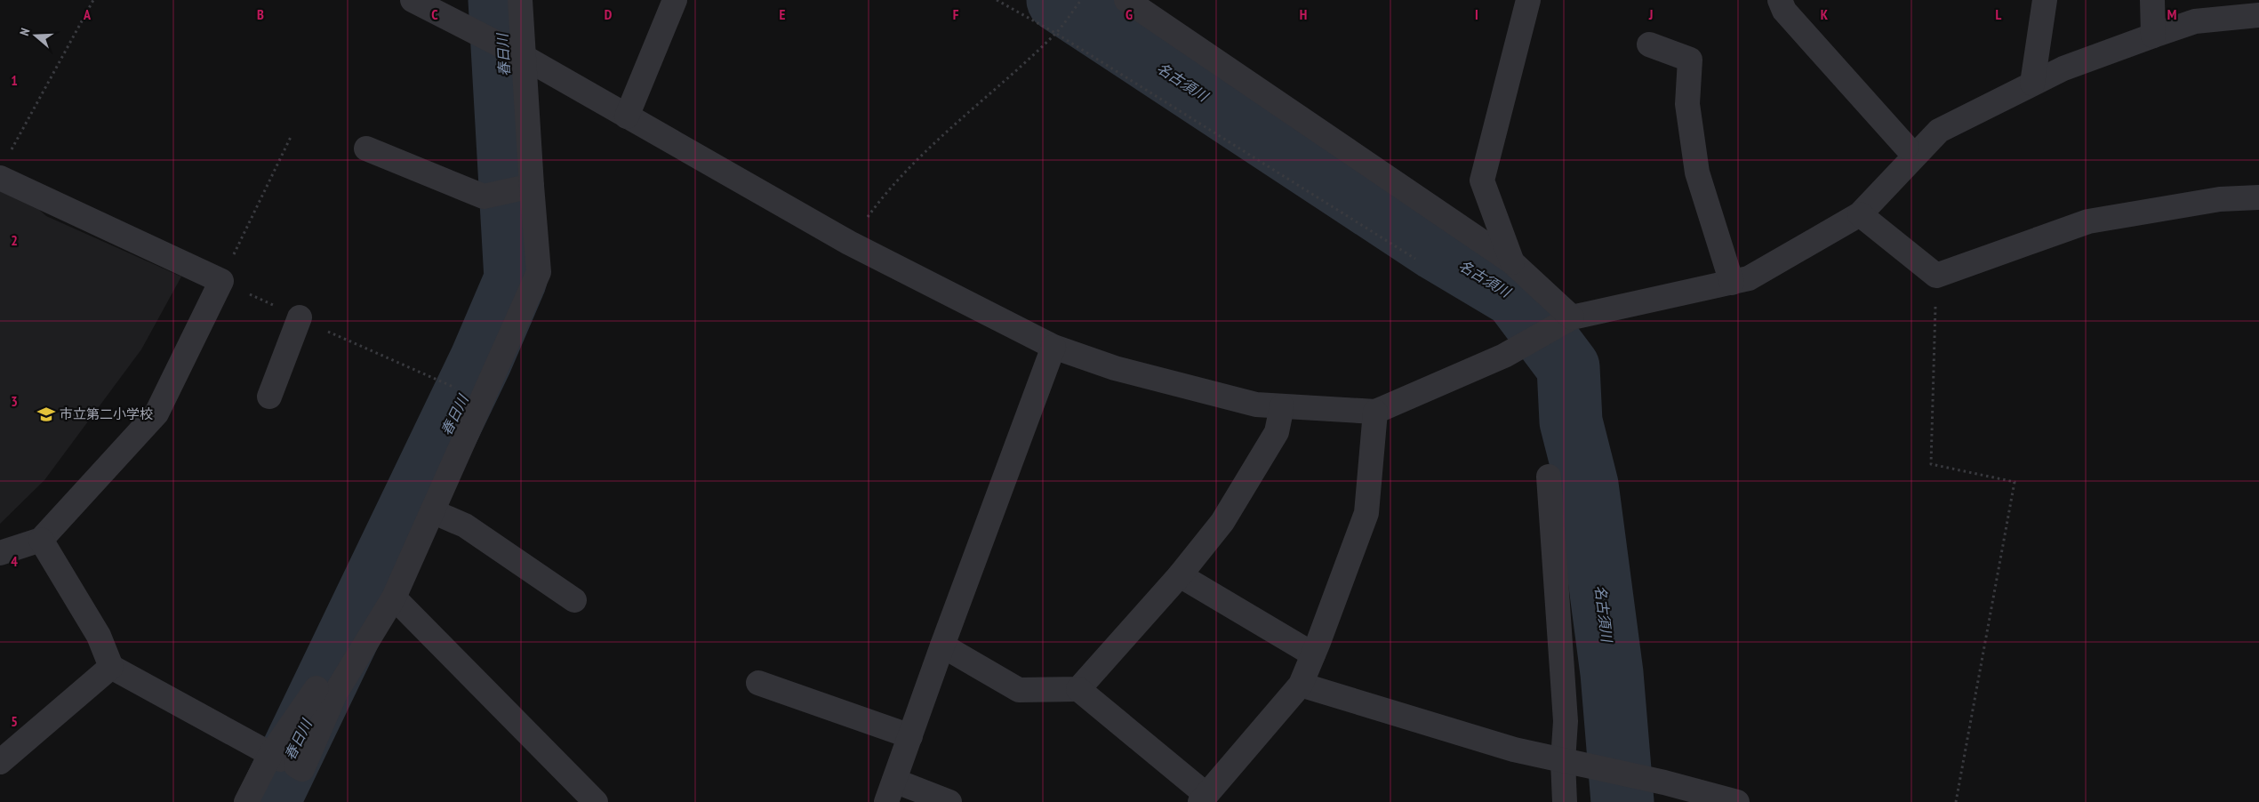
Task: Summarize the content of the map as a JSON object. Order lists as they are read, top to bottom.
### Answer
{
  "water": ["春日川", "名古須川"],
  "places": {
    "school or university": ["市立第二小学校"]
  },
  "north": "left",
  "grid": {
    "columns": [
      "A",
      "B",
      "C",
      "D",
      "E",
      "F",
      "G",
      "H",
      "I",
      "J",
      "K",
      "L",
      "M"
    ],
    "rows": [
      "1",
      "2",
      "3",
      "4",
      "5"
    ]
  }
}
